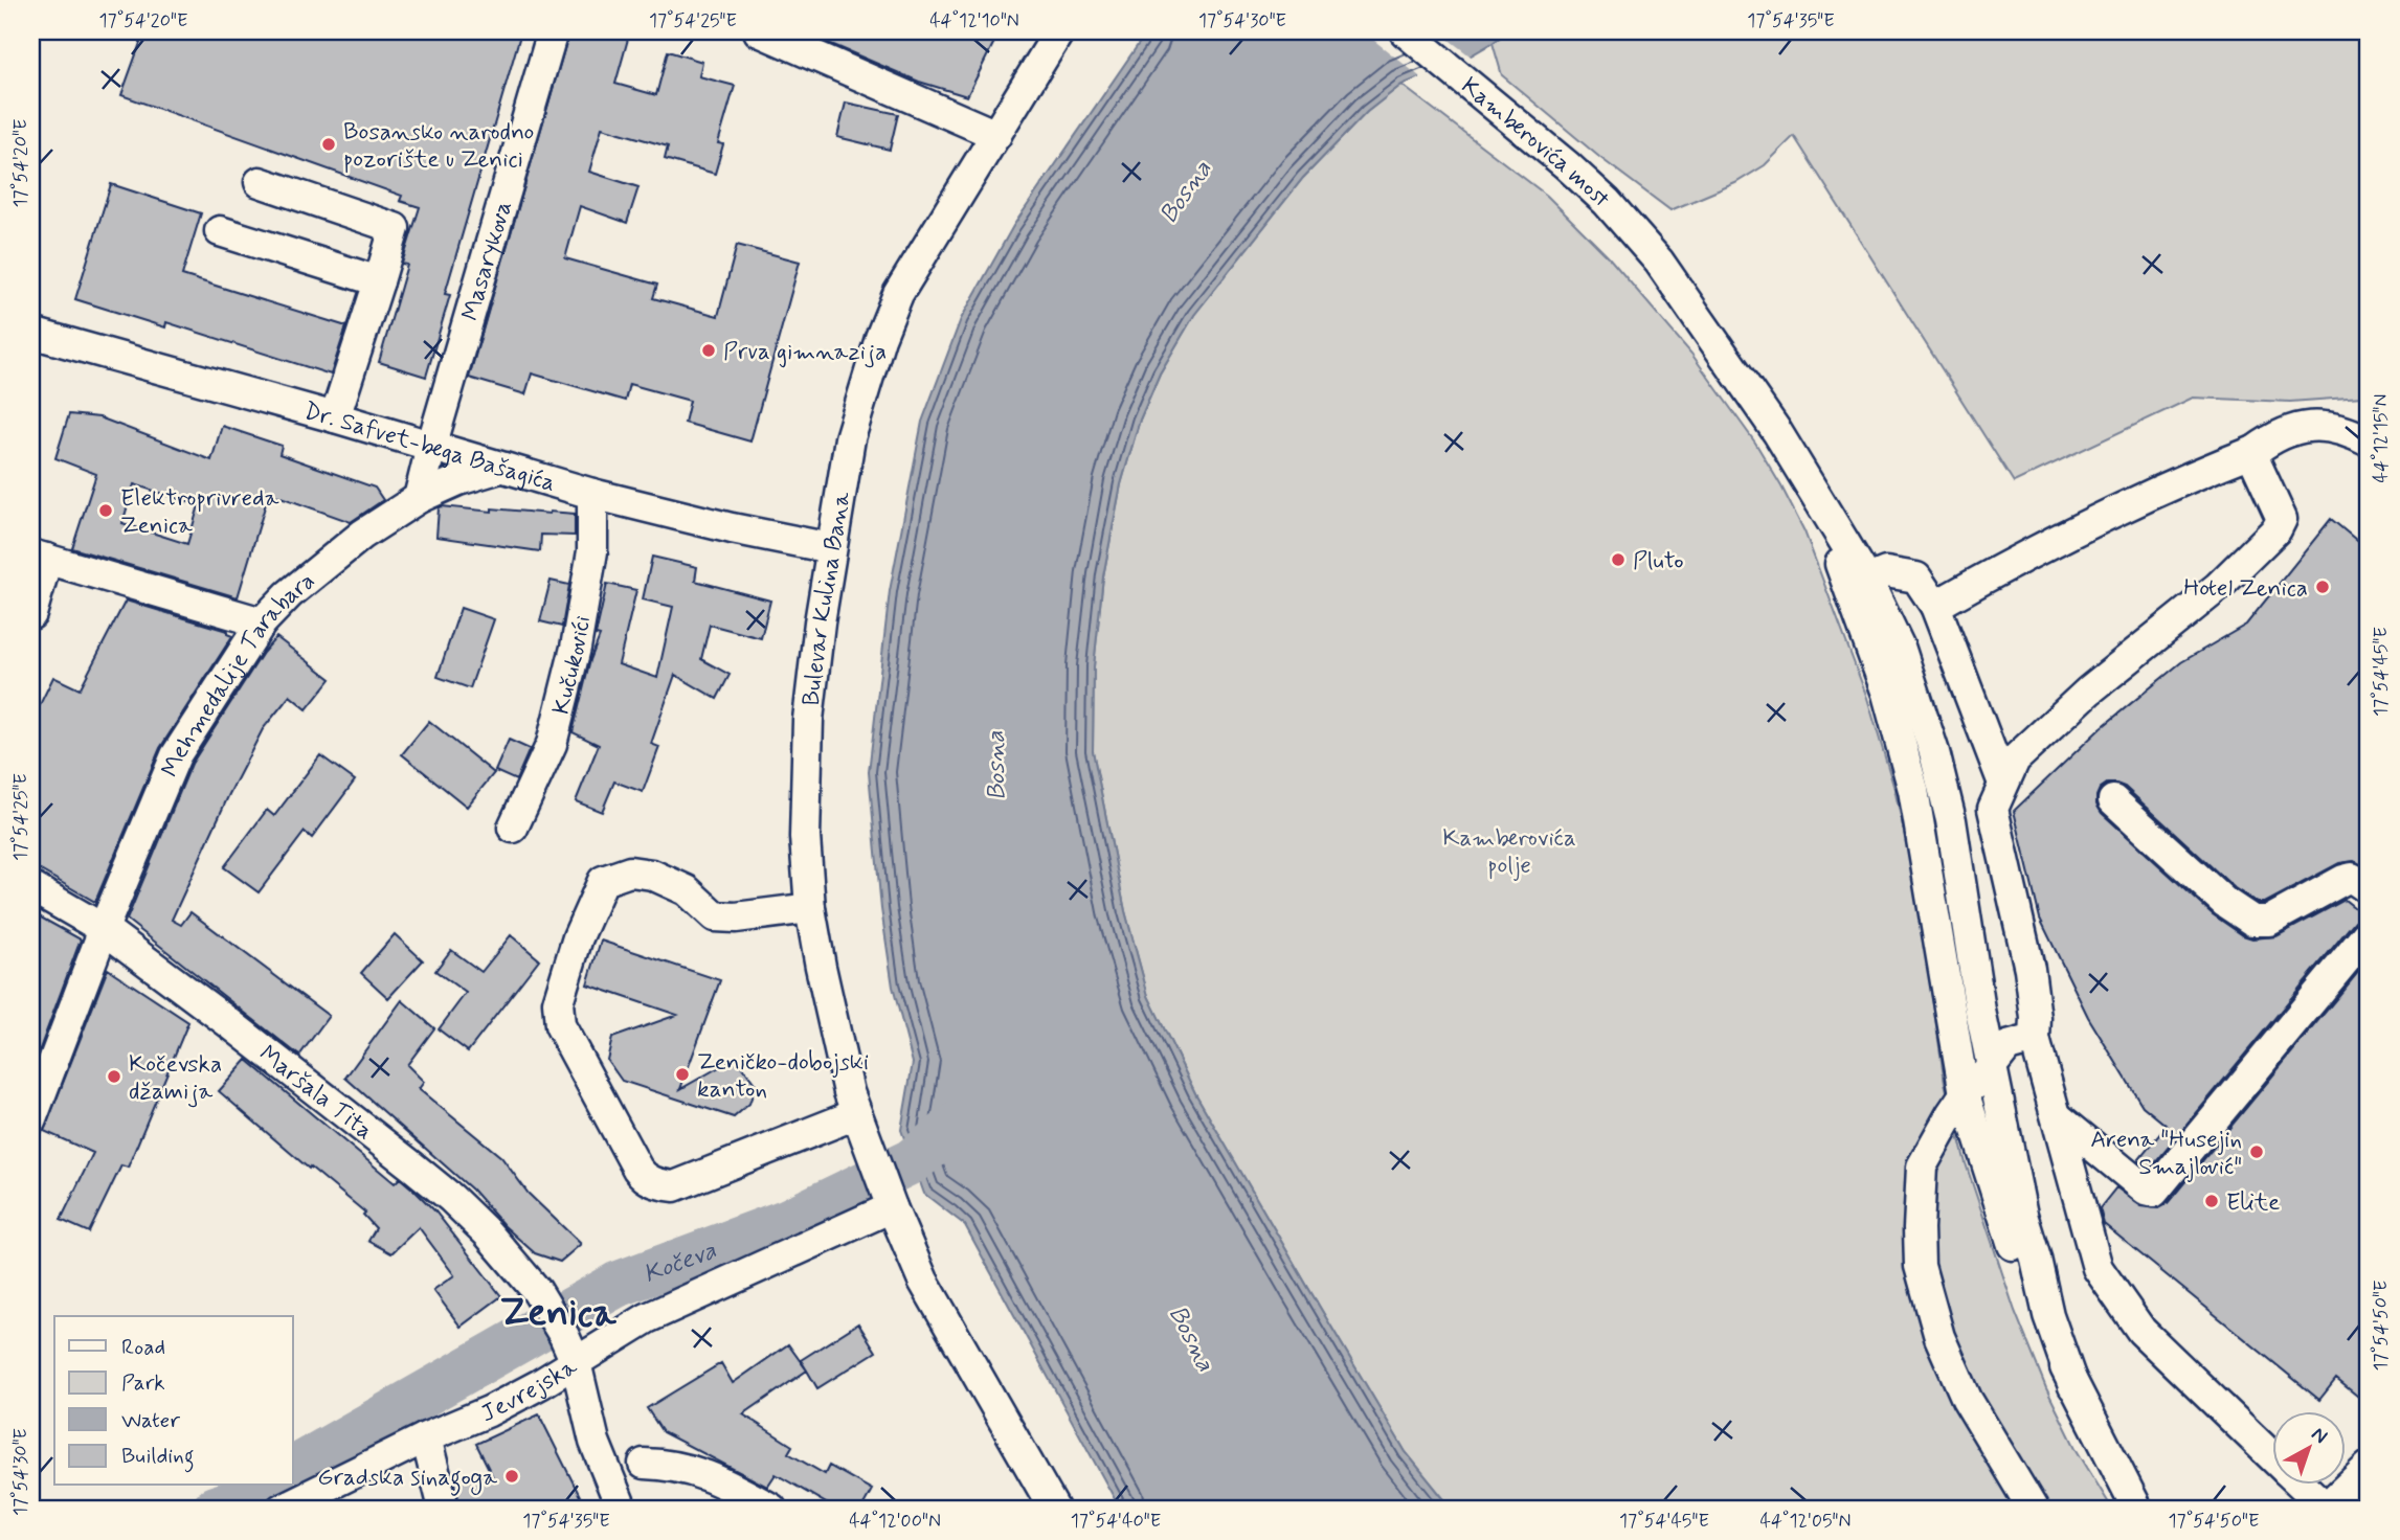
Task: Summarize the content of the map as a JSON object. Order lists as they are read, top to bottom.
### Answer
{
  "streets": {
    "street": [
      "Kamberovića most",
      "Masarykova",
      "Dr. Safvet-bega Bašagića",
      "Bulevar Kulina Bana",
      "Kučukovići",
      "Mehmedalije Tarabara",
      "Maršala Tita",
      "Jevrejska"
    ]
  },
  "crossings": [
    ["Masarykova", "Dr. Safvet-bega Bašagića"],
    ["Dr. Safvet-bega Bašagića", "Bulevar Kulina Bana"],
    ["Dr. Safvet-bega Bašagića", "Kučukovići"],
    ["Dr. Safvet-bega Bašagića", "Mehmedalije Tarabara"],
    ["Bulevar Kulina Bana", "Jevrejska"],
    ["Mehmedalije Tarabara", "Maršala Tita"],
    ["Maršala Tita", "Jevrejska"]
  ],
  "districts": ["Zenica"],
  "water": ["Bosna", "Kočeva"],
  "parks": ["Kamberovića polje"],
  "places": [
    "Bosansko narodno pozorište u Zenici",
    "Prva gimnazija",
    "Elektroprivreda Zenica",
    "Pluto",
    "Hotel Zenica",
    "Zeničko-dobojski kanton",
    "Kočevska džamija",
    "Arena \"Husejin Smajlović\"",
    "Elite",
    "Gradska sinagoga"
  ],
  "legend": [
    "Road",
    "Park",
    "Water",
    "Building"
  ],
  "north": "top right",
  "coordinates": [
    "17°54'20\"E",
    "17°54'25\"E",
    "44°12'10\"N",
    "17°54'30\"E",
    "17°54'35\"E",
    "44°12'15\"N",
    "17°54'45\"E",
    "17°54'50\"E",
    "44°12'00\"N",
    "17°54'40\"E",
    "44°12'05\"N"
  ]
}
